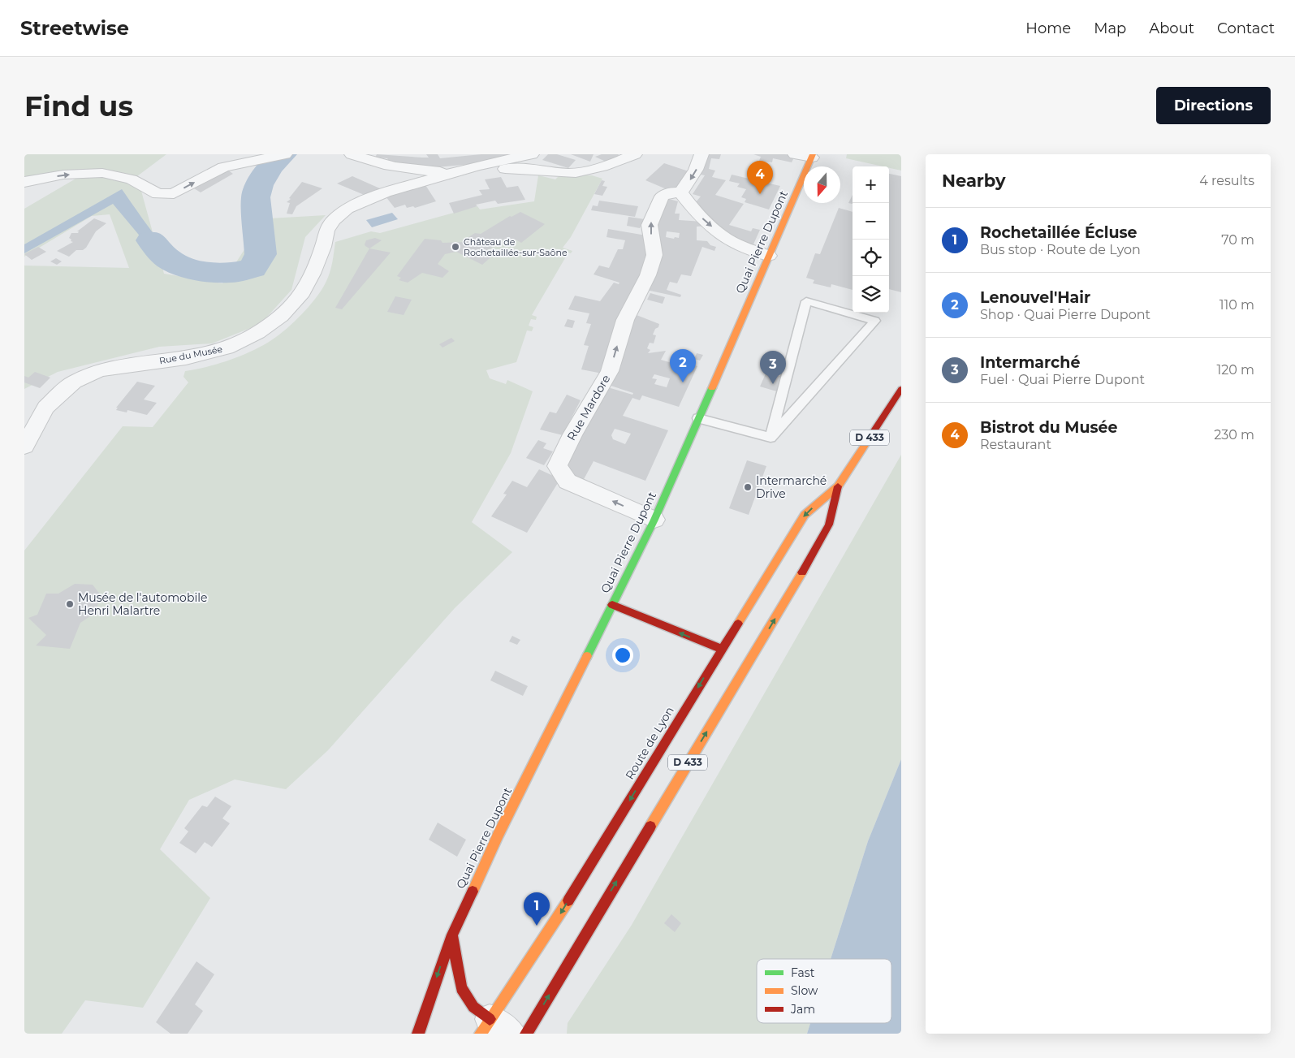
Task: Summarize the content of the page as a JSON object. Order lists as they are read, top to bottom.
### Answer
{
  "streets": {
    "street": [
      "Quai Pierre Dupont",
      "Rue du Musée",
      "Rue Mardore",
      "D 433",
      "Route de Lyon"
    ]
  },
  "crossings": [
    ["Quai Pierre Dupont", "Rue Mardore"]
  ],
  "places": ["Château de Rochetaillée-sur-Saône", "Intermarché Drive", "Musée de l'automobile Henri Malartre"],
  "legend": ["Fast", "Slow", "Jam"],
  "north": "bottom",
  "page": {
    "header": "Streetwise",
    "nav": [
      "Home",
      "Map",
      "About",
      "Contact"
    ],
    "buttons": "Directions",
    "title": "Find us",
    "heading": ["Nearby", "4 results"],
    "pins": [
      "4",
      "2",
      "3",
      "1"
    ],
    "map_buttons": ["+", "−"],
    "list": [
      {
        "mark": "1",
        "name": "Rochetaillée Écluse",
        "note": "Bus stop · Route de Lyon",
        "value": "70 m"
      },
      {
        "mark": "2",
        "name": "Lenouvel'Hair",
        "note": "Shop · Quai Pierre Dupont",
        "value": "110 m"
      },
      {
        "mark": "3",
        "name": "Intermarché",
        "note": "Fuel · Quai Pierre Dupont",
        "value": "120 m"
      },
      {
        "mark": "4",
        "name": "Bistrot du Musée",
        "note": "Restaurant",
        "value": "230 m"
      }
    ]
  }
}
